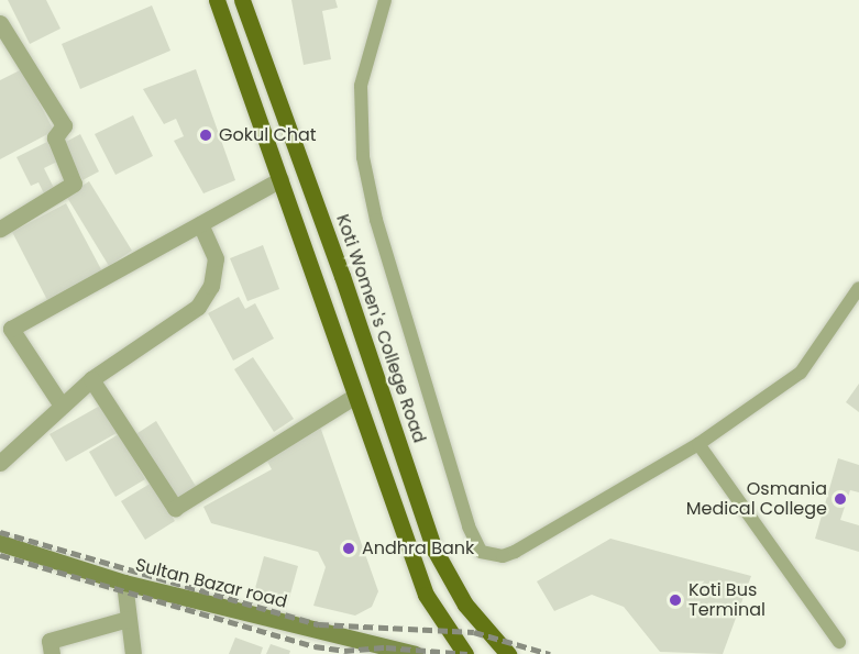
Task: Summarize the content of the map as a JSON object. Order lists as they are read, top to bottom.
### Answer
{
  "streets": {
    "main road": ["Koti Women's College Road", "Sultan Bazar road"]
  },
  "places": [
    "Gokul Chat",
    "Osmania Medical College",
    "Andhra Bank",
    "Koti Bus Terminal"
  ]
}
